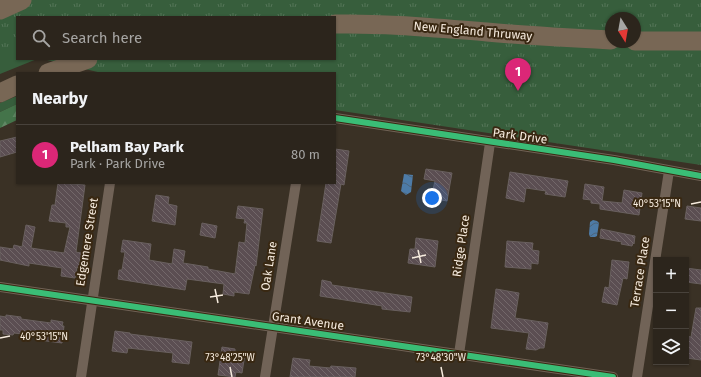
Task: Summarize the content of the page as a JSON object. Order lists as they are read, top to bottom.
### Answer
{
  "streets": {
    "highway": ["New England Thruway"],
    "street": [
      "Park Drive",
      "Edgemere Street",
      "Ridge Place",
      "Oak Lane",
      "Terrace Place",
      "Grant Avenue"
    ]
  },
  "crossings": [
    ["Park Drive", "Ridge Place"],
    ["Park Drive", "Terrace Place"],
    ["Edgemere Street", "Grant Avenue"],
    ["Ridge Place", "Grant Avenue"],
    ["Oak Lane", "Grant Avenue"]
  ],
  "north": "bottom",
  "page": {
    "search": "Search here",
    "pins": "1",
    "heading": "Nearby",
    "list": [
      {
        "mark": "1",
        "name": "Pelham Bay Park",
        "note": "Park · Park Drive",
        "value": "80 m"
      }
    ],
    "map_buttons": ["+", "−"]
  },
  "coordinates": ["40°53'15\"N", "73°48'25\"W", "73°48'30\"W"]
}
